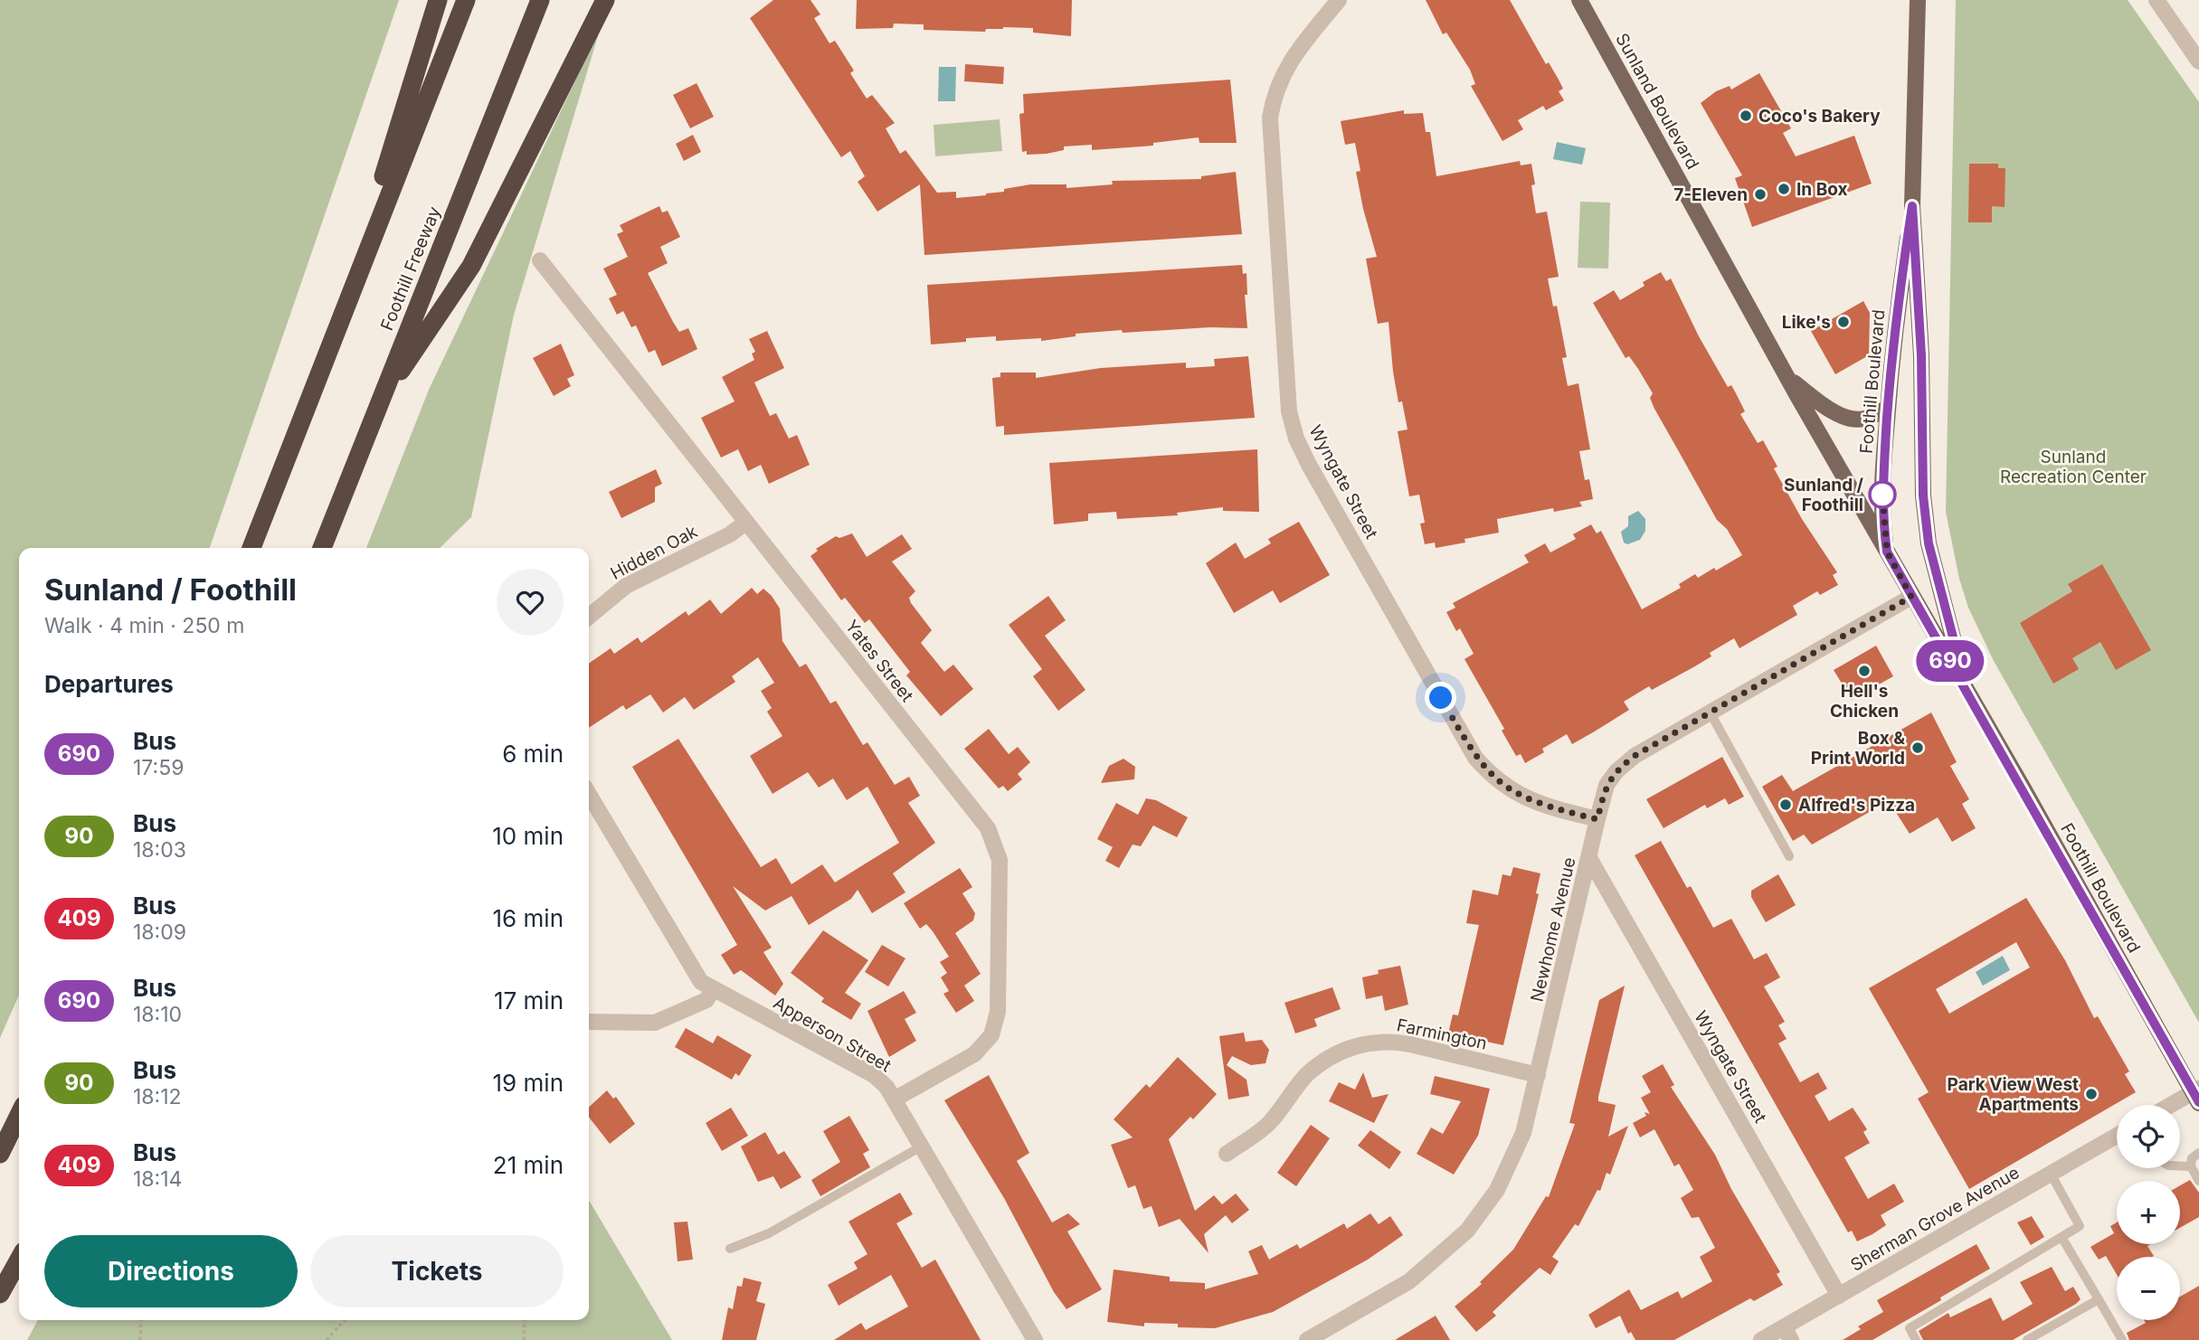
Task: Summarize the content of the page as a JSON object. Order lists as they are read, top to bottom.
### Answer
{
  "streets": {
    "highway": ["Foothill Freeway"],
    "main road": ["Sunland Boulevard", "Foothill Boulevard"],
    "street": [
      "Wyngate Street",
      "Hidden Oak",
      "Yates Street",
      "Newhome Avenue",
      "Apperson Street",
      "Farmington",
      "Sherman Grove Avenue"
    ]
  },
  "crossings": [
    ["Sunland Boulevard", "Foothill Boulevard"],
    ["Foothill Boulevard", "Newhome Avenue"],
    ["Wyngate Street", "Newhome Avenue"],
    ["Wyngate Street", "Sherman Grove Avenue"],
    ["Hidden Oak", "Yates Street"],
    ["Yates Street", "Apperson Street"],
    ["Newhome Avenue", "Farmington"]
  ],
  "parks": ["Sunland Recreation Center"],
  "places": [
    "Coco's Bakery",
    "In Box",
    "7-Eleven",
    "Like's",
    "Sunland / Foothill",
    "Hell's Chicken",
    "Box & Print World",
    "Alfred's Pizza",
    "Park View West Apartments"
  ],
  "lines": ["bus line 690"],
  "page": {
    "on_map": "690",
    "heading": [
      ["Sunland / Foothill", "Walk · 4 min · 250 m"],
      "Departures"
    ],
    "list": [
      {
        "mark": "690",
        "name": "Bus",
        "note": "17:59",
        "value": "6 min"
      },
      {
        "mark": "90",
        "name": "Bus",
        "note": "18:03",
        "value": "10 min"
      },
      {
        "mark": "409",
        "name": "Bus",
        "note": "18:09",
        "value": "16 min"
      },
      {
        "mark": "690",
        "name": "Bus",
        "note": "18:10",
        "value": "17 min"
      },
      {
        "mark": "90",
        "name": "Bus",
        "note": "18:12",
        "value": "19 min"
      },
      {
        "mark": "409",
        "name": "Bus",
        "note": "18:14",
        "value": "21 min"
      }
    ],
    "map_buttons": ["+", "−"],
    "buttons": ["Directions", "Tickets"]
  }
}
